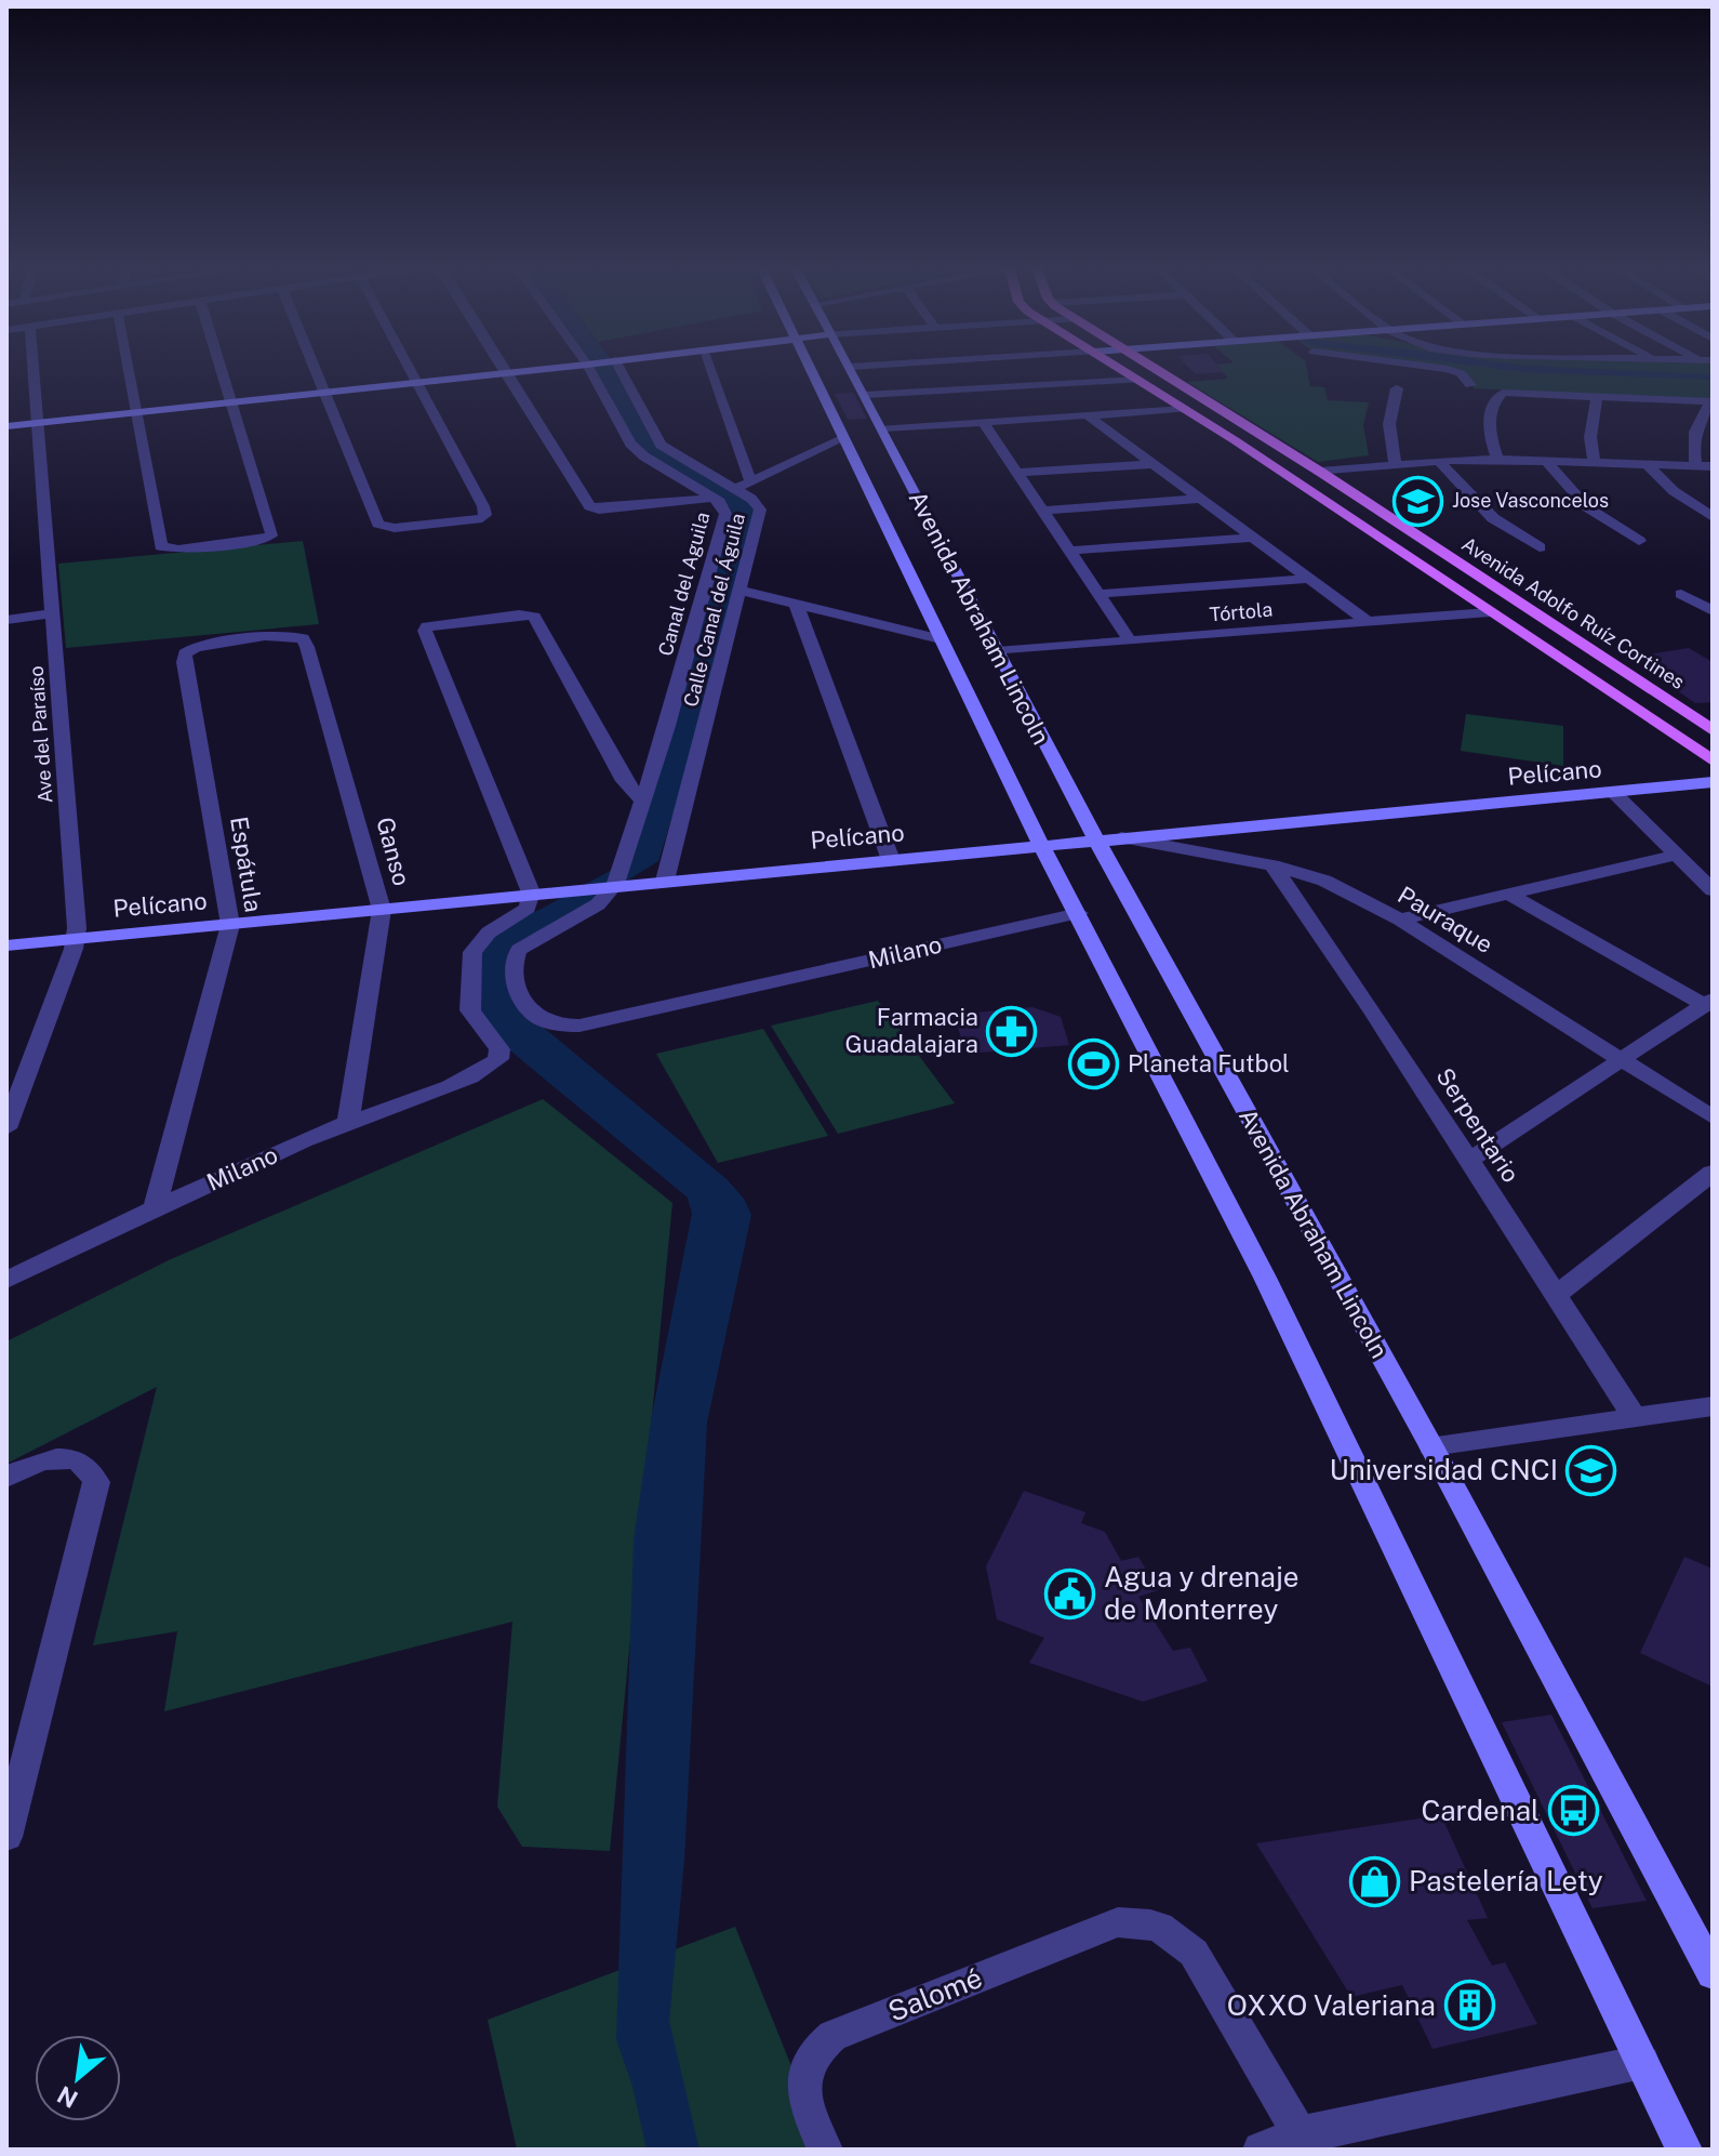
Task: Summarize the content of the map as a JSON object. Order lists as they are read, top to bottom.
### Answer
{
  "streets": {
    "main road": ["Avenida Adolfo Ruíz Cortines", "Avenida Abraham Lincoln", "Pelícano"],
    "street": [
      "Canal del Aguila",
      "Calle Canal del Águila",
      "Tórtola",
      "Ave del Paraíso",
      "Ganso",
      "Espátula",
      "Pauraque",
      "Milano",
      "Serpentario",
      "Salomé"
    ]
  },
  "crossings": [
    ["Canal del Aguila", "Pelícano"],
    ["Canal del Aguila", "Milano"],
    ["Calle Canal del Águila", "Pelícano"],
    ["Tórtola", "Avenida Adolfo Ruíz Cortines"],
    ["Tórtola", "Avenida Abraham Lincoln"],
    ["Avenida Abraham Lincoln", "Pelícano"],
    ["Ave del Paraíso", "Pelícano"],
    ["Pelícano", "Ganso"],
    ["Pelícano", "Espátula"],
    ["Pelícano", "Pauraque"],
    ["Pelícano", "Milano"],
    ["Ganso", "Espátula"],
    ["Ganso", "Milano"],
    ["Espátula", "Milano"],
    ["Pauraque", "Serpentario"]
  ],
  "places": {
    "school or university": ["Jose Vasconcelos", "Universidad CNCI"],
    "pharmacy": ["Farmacia Guadalajara"],
    "sports": ["Planeta Futbol"],
    "public building": ["Agua y drenaje de Monterrey"],
    "bus stop": ["Cardenal"],
    "shop": ["Pastelería Lety"],
    "building": ["OXXO Valeriana"]
  },
  "north": "bottom left"
}
